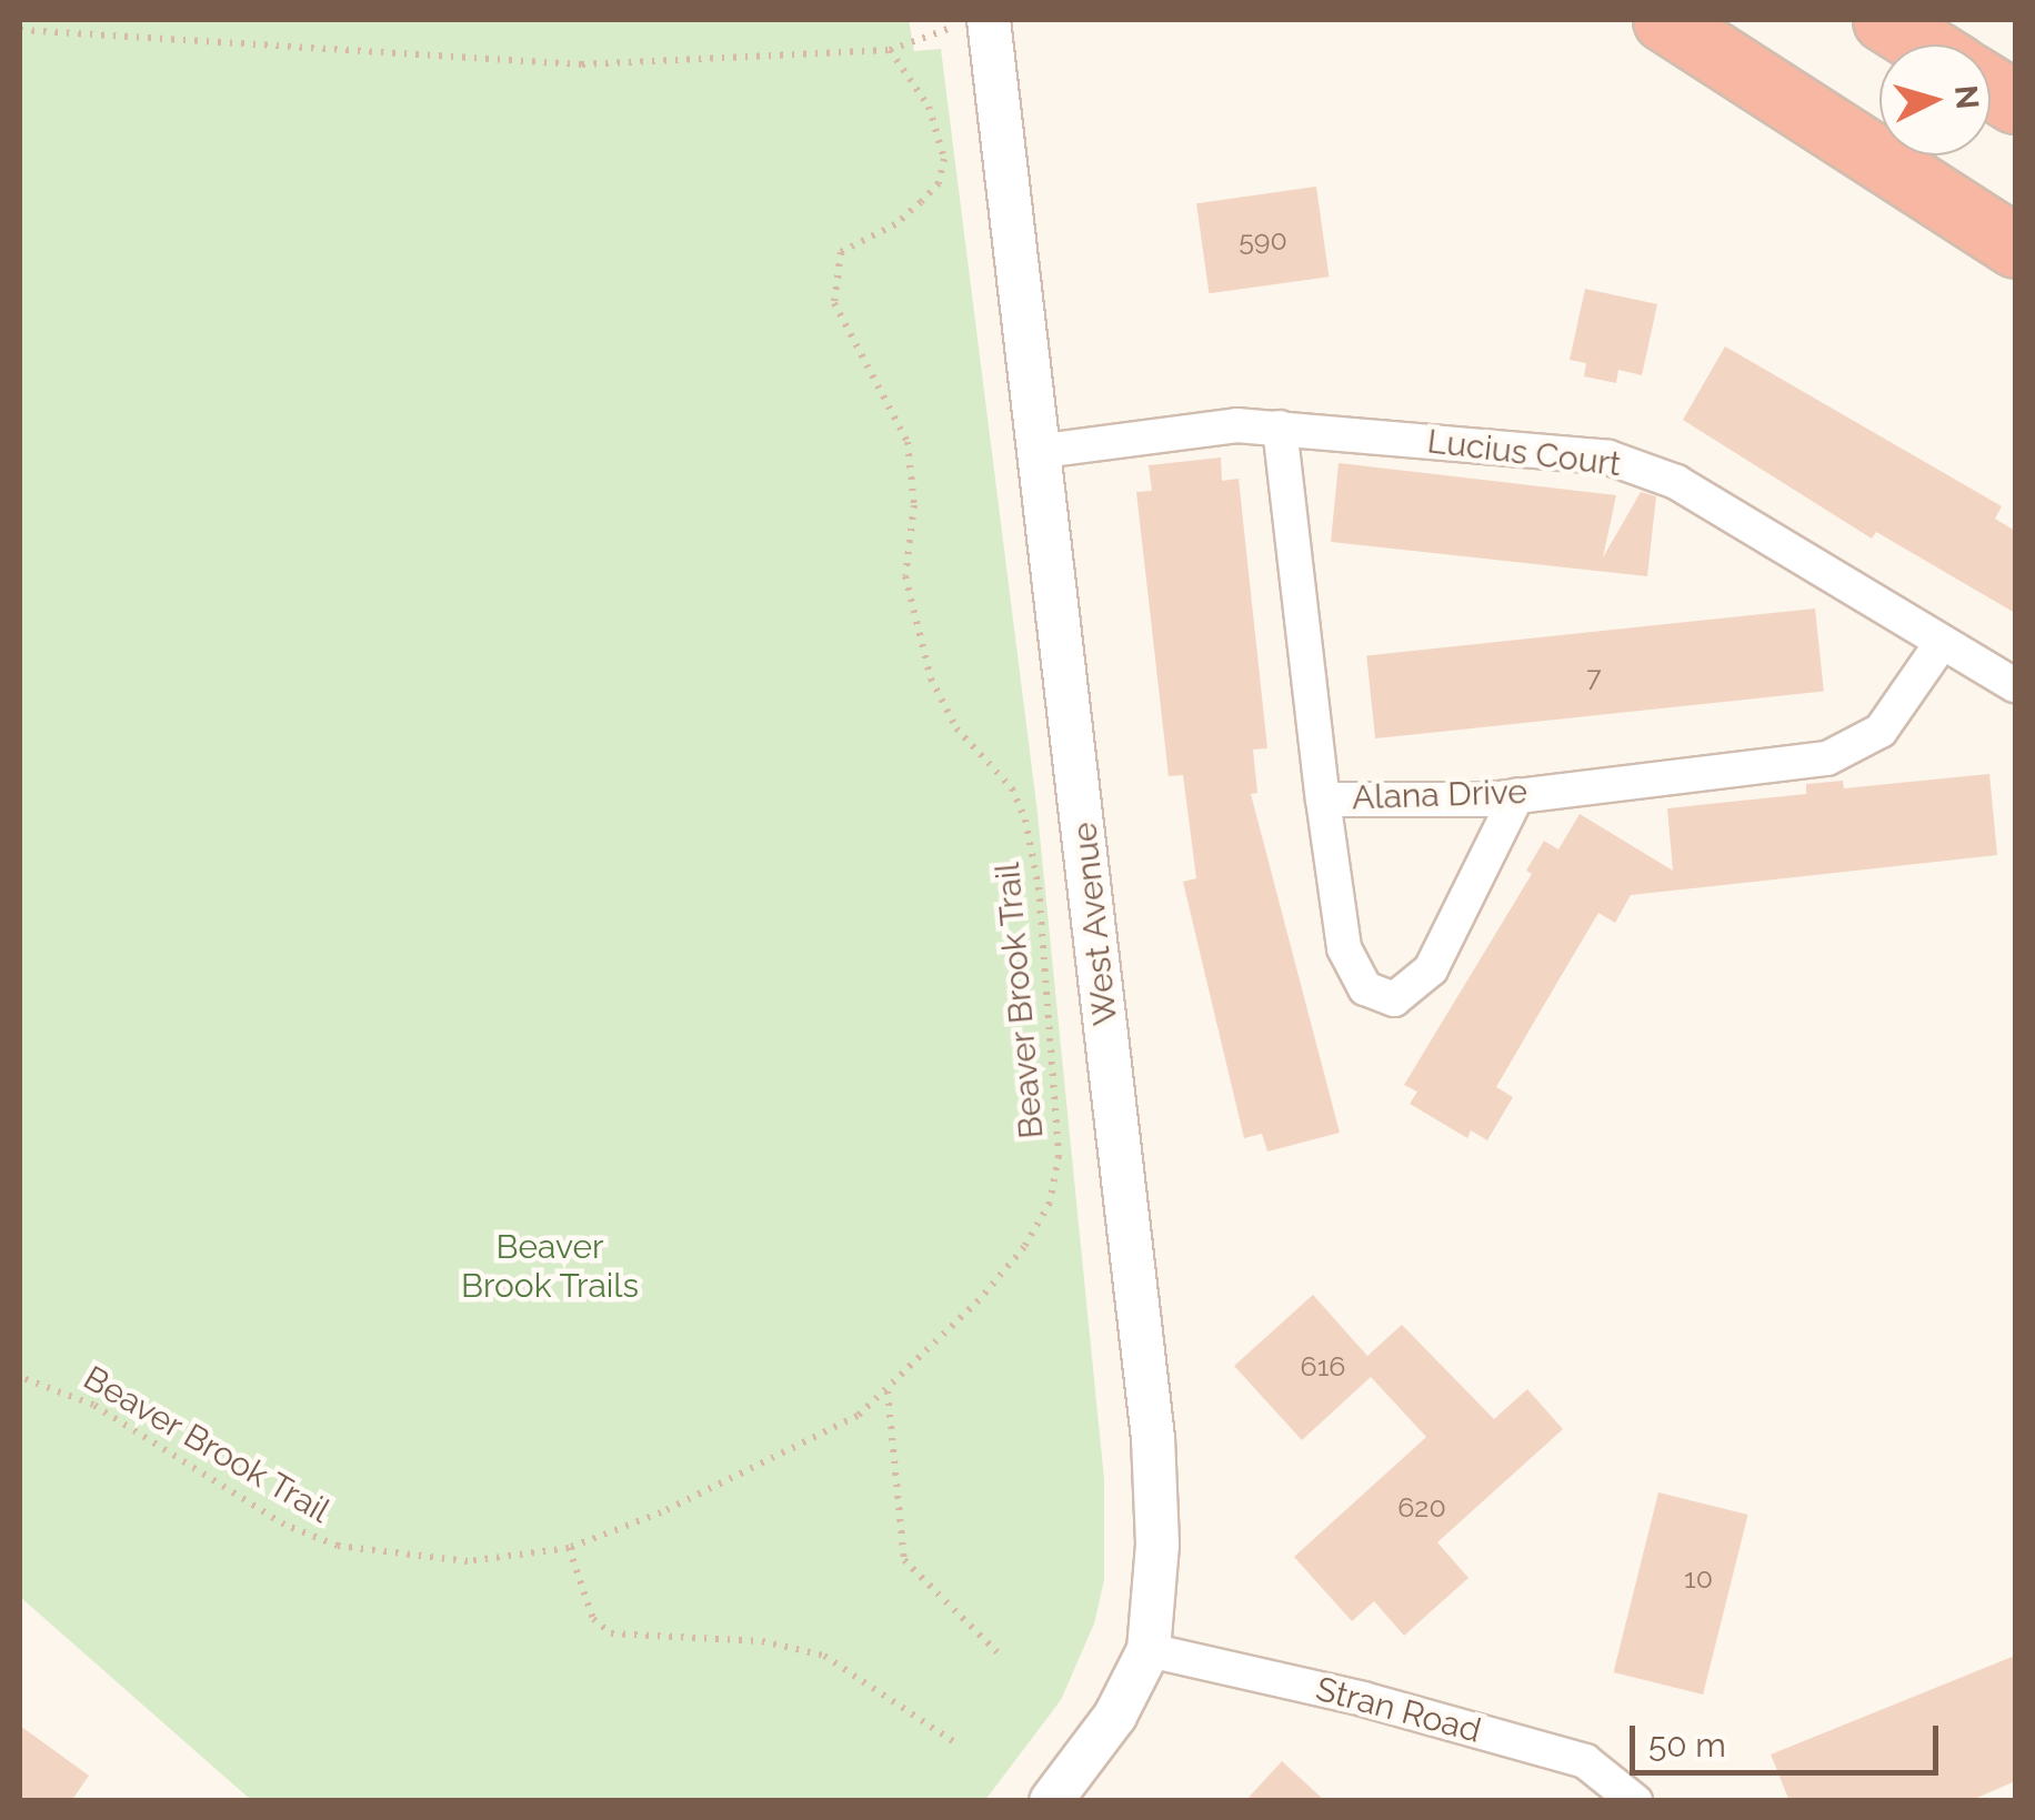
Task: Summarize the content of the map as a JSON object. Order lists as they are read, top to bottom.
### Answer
{
  "streets": {
    "street": [
      "Lucius Court",
      "Alana Drive",
      "West Avenue",
      "Stran Road"
    ],
    "path": ["Beaver Brook Trail"]
  },
  "crossings": [
    ["Lucius Court", "Alana Drive"],
    ["Lucius Court", "West Avenue"],
    ["West Avenue", "Stran Road"]
  ],
  "parks": ["Beaver Brook Trails"],
  "house_numbers": [
    "590",
    "7",
    "616",
    "620",
    "10"
  ],
  "scale_bar": "50 m",
  "north": "right"
}
